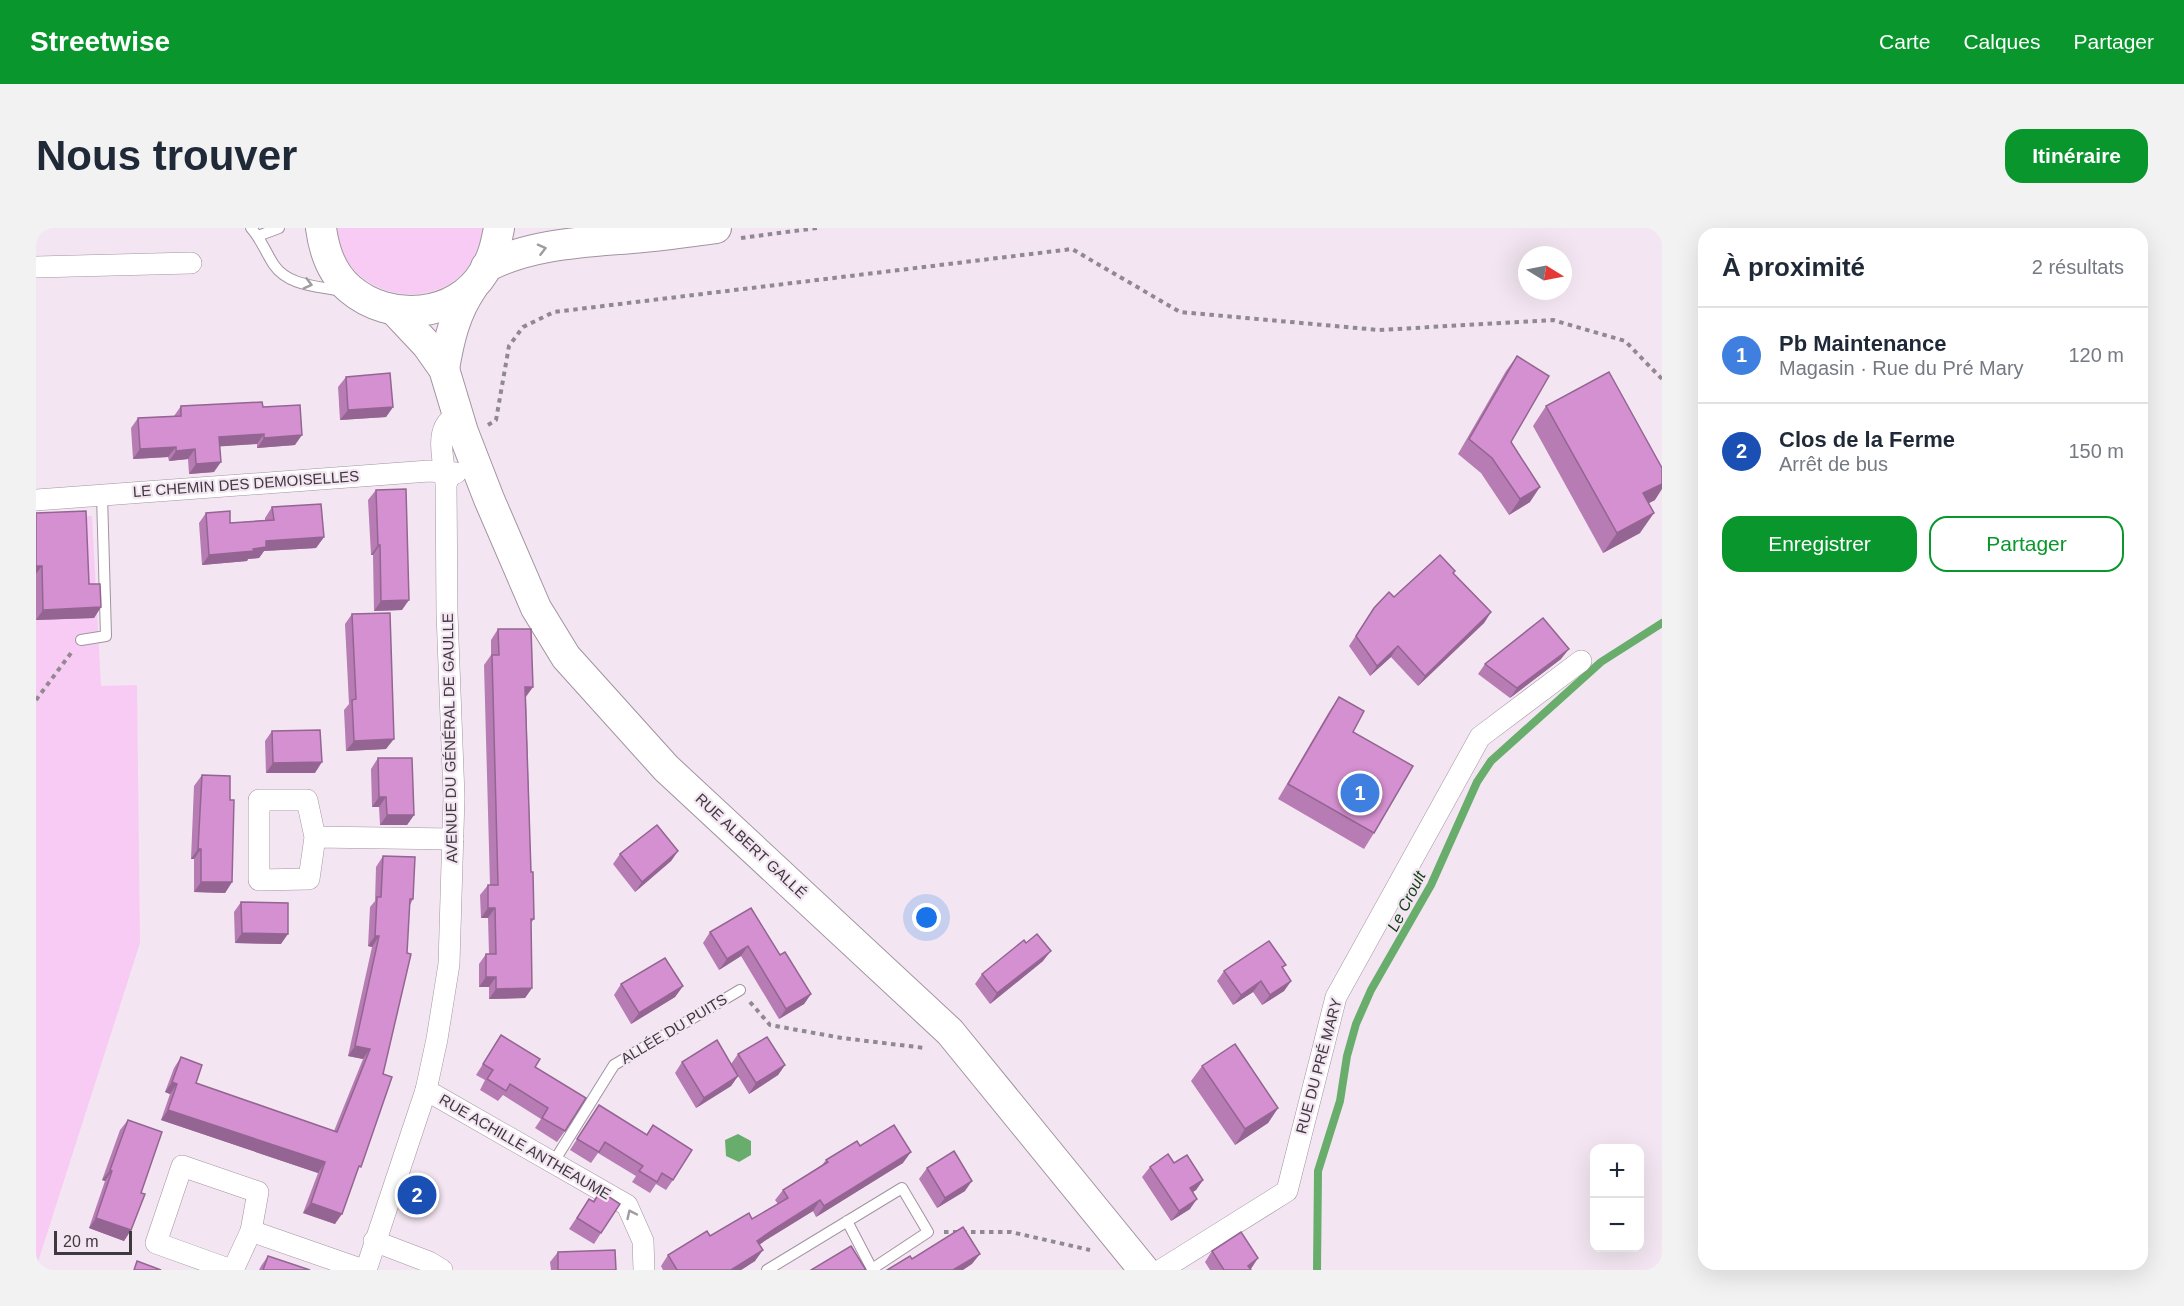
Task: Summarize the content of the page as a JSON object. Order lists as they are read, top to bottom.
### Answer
{
  "streets": {
    "street": [
      "LE CHEMIN DES DEMOISELLES",
      "AVENUE DU GÉNÉRAL DE GAULLE",
      "RUE ALBERT GALLÉ",
      "RUE DU PRÉ MARY",
      "RUE ACHILLE ANTHEAUME"
    ],
    "lane": ["ALLÉE DU PUITS"]
  },
  "crossings": [
    ["LE CHEMIN DES DEMOISELLES", "AVENUE DU GÉNÉRAL DE GAULLE"],
    ["LE CHEMIN DES DEMOISELLES", "RUE ALBERT GALLÉ"],
    ["AVENUE DU GÉNÉRAL DE GAULLE", "RUE ALBERT GALLÉ"],
    ["AVENUE DU GÉNÉRAL DE GAULLE", "RUE ACHILLE ANTHEAUME"],
    ["ALLÉE DU PUITS", "RUE ACHILLE ANTHEAUME"]
  ],
  "one_way": ["RUE ACHILLE ANTHEAUME"],
  "water": ["Le Croult"],
  "scale_bar": "20 m",
  "north": "right",
  "page": {
    "header": "Streetwise",
    "nav": ["Carte", "Calques", "Partager"],
    "buttons": [
      "Itinéraire",
      ["Enregistrer", "Partager"]
    ],
    "title": "Nous trouver",
    "heading": ["À proximité", "2 résultats"],
    "list": [
      {
        "mark": "1",
        "name": "Pb Maintenance",
        "note": "Magasin · Rue du Pré Mary",
        "value": "120 m"
      },
      {
        "mark": "2",
        "name": "Clos de la Ferme",
        "note": "Arrêt de bus",
        "value": "150 m"
      }
    ],
    "pins": ["1", "2"],
    "map_buttons": ["+", "−"],
    "scale": "20 m"
  }
}
